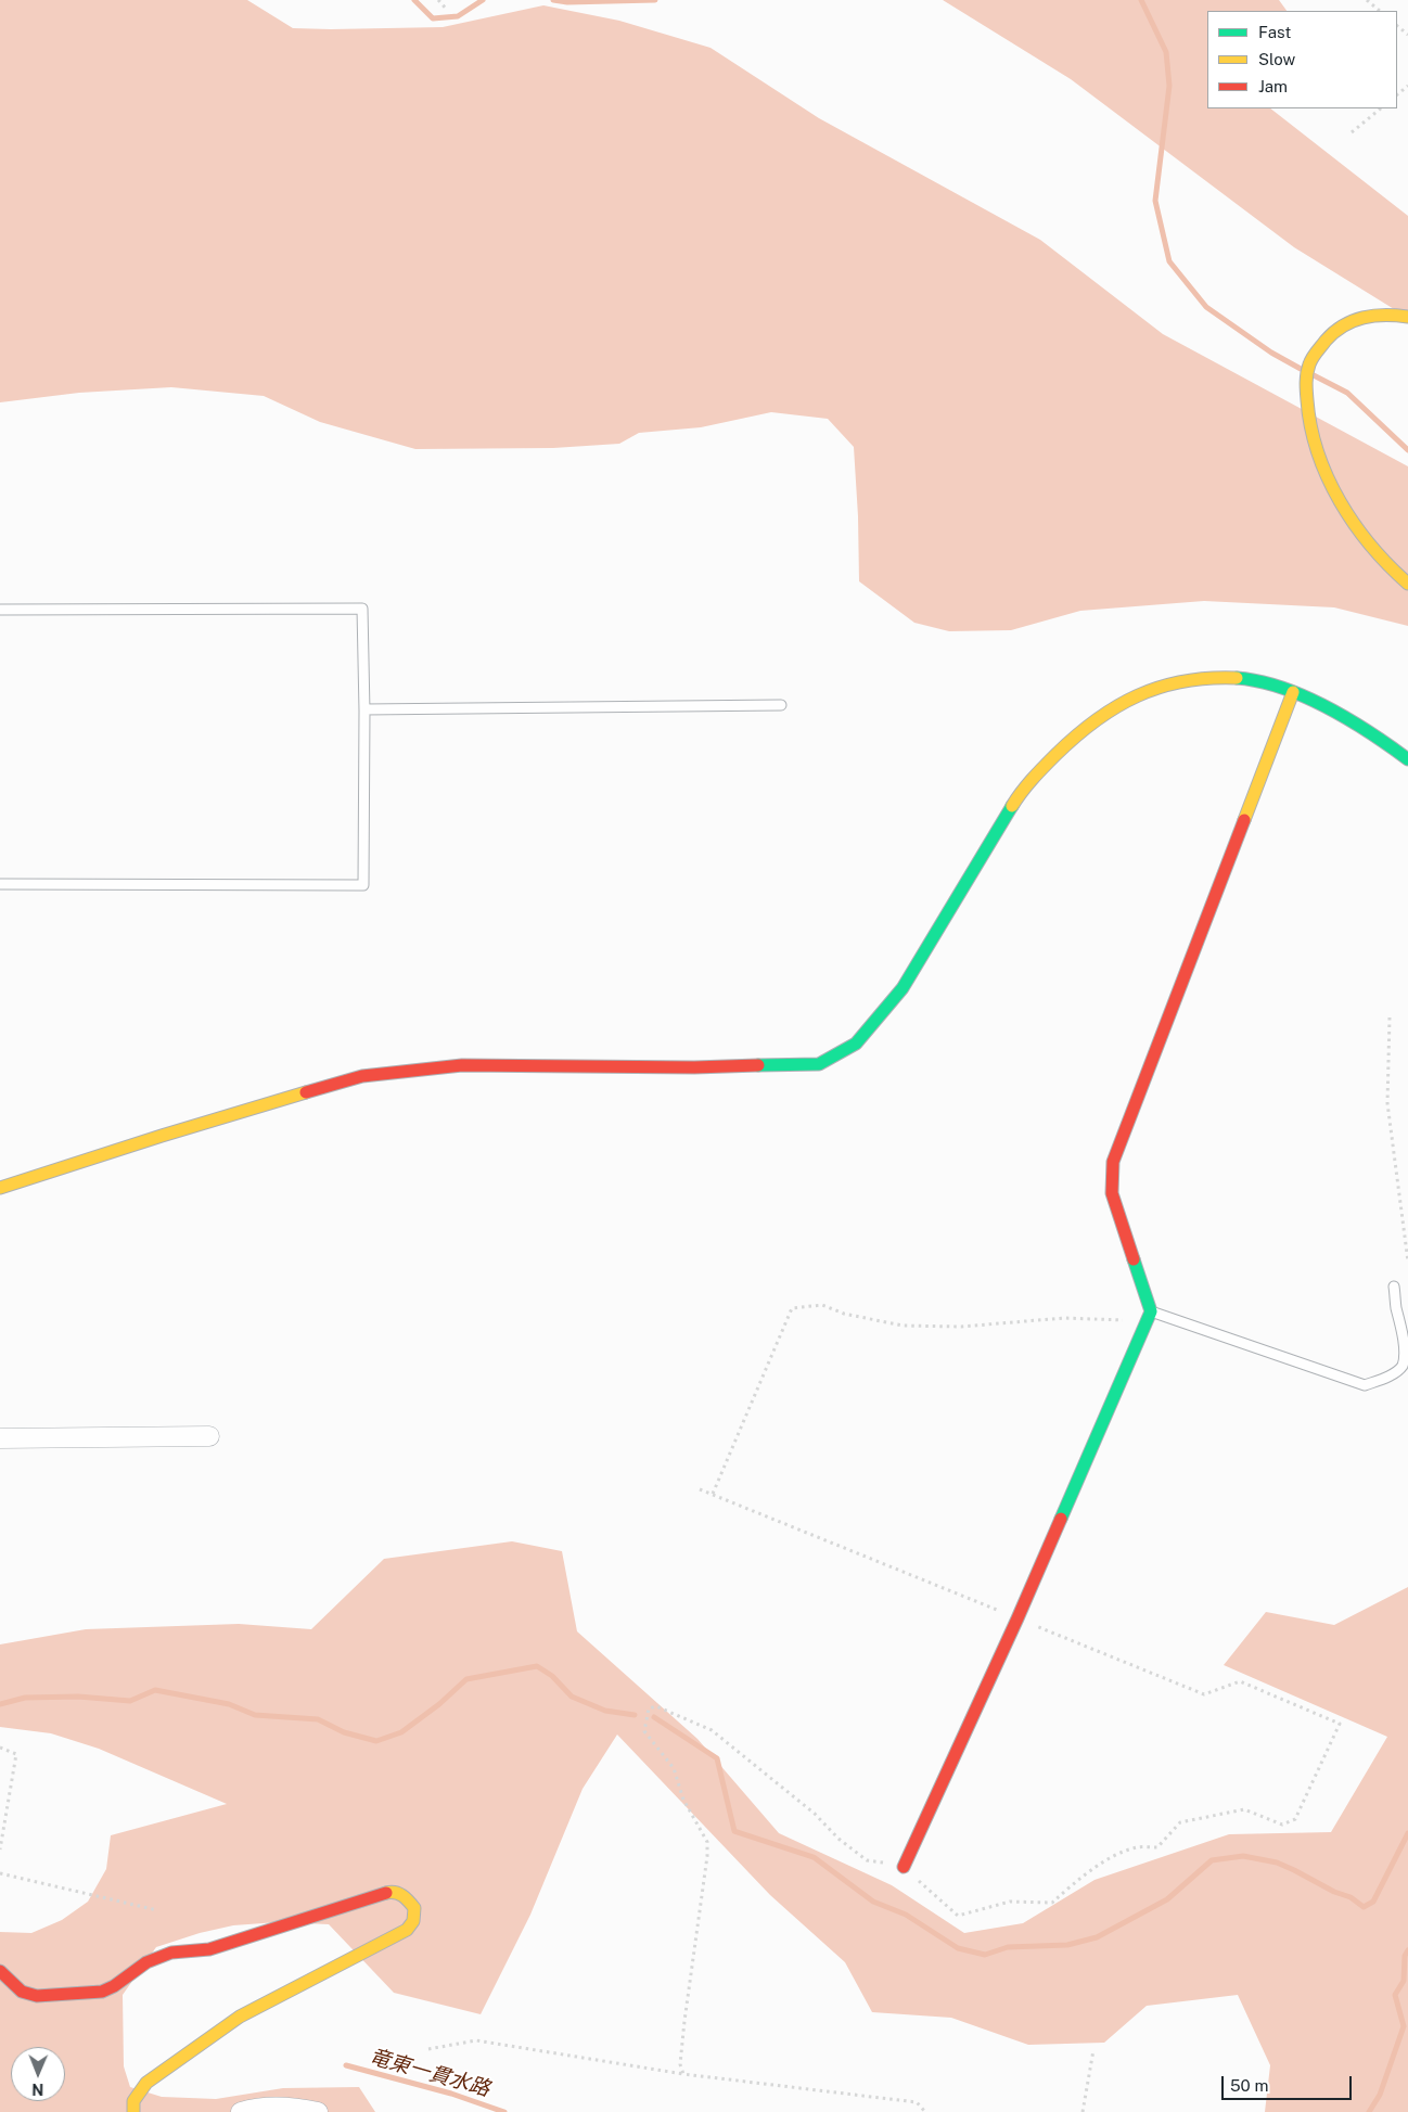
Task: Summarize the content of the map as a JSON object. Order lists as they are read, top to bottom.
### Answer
{
  "water": ["竜東一貫水路"],
  "legend": ["Fast", "Slow", "Jam"],
  "scale_bar": "50 m",
  "north": "bottom"
}
